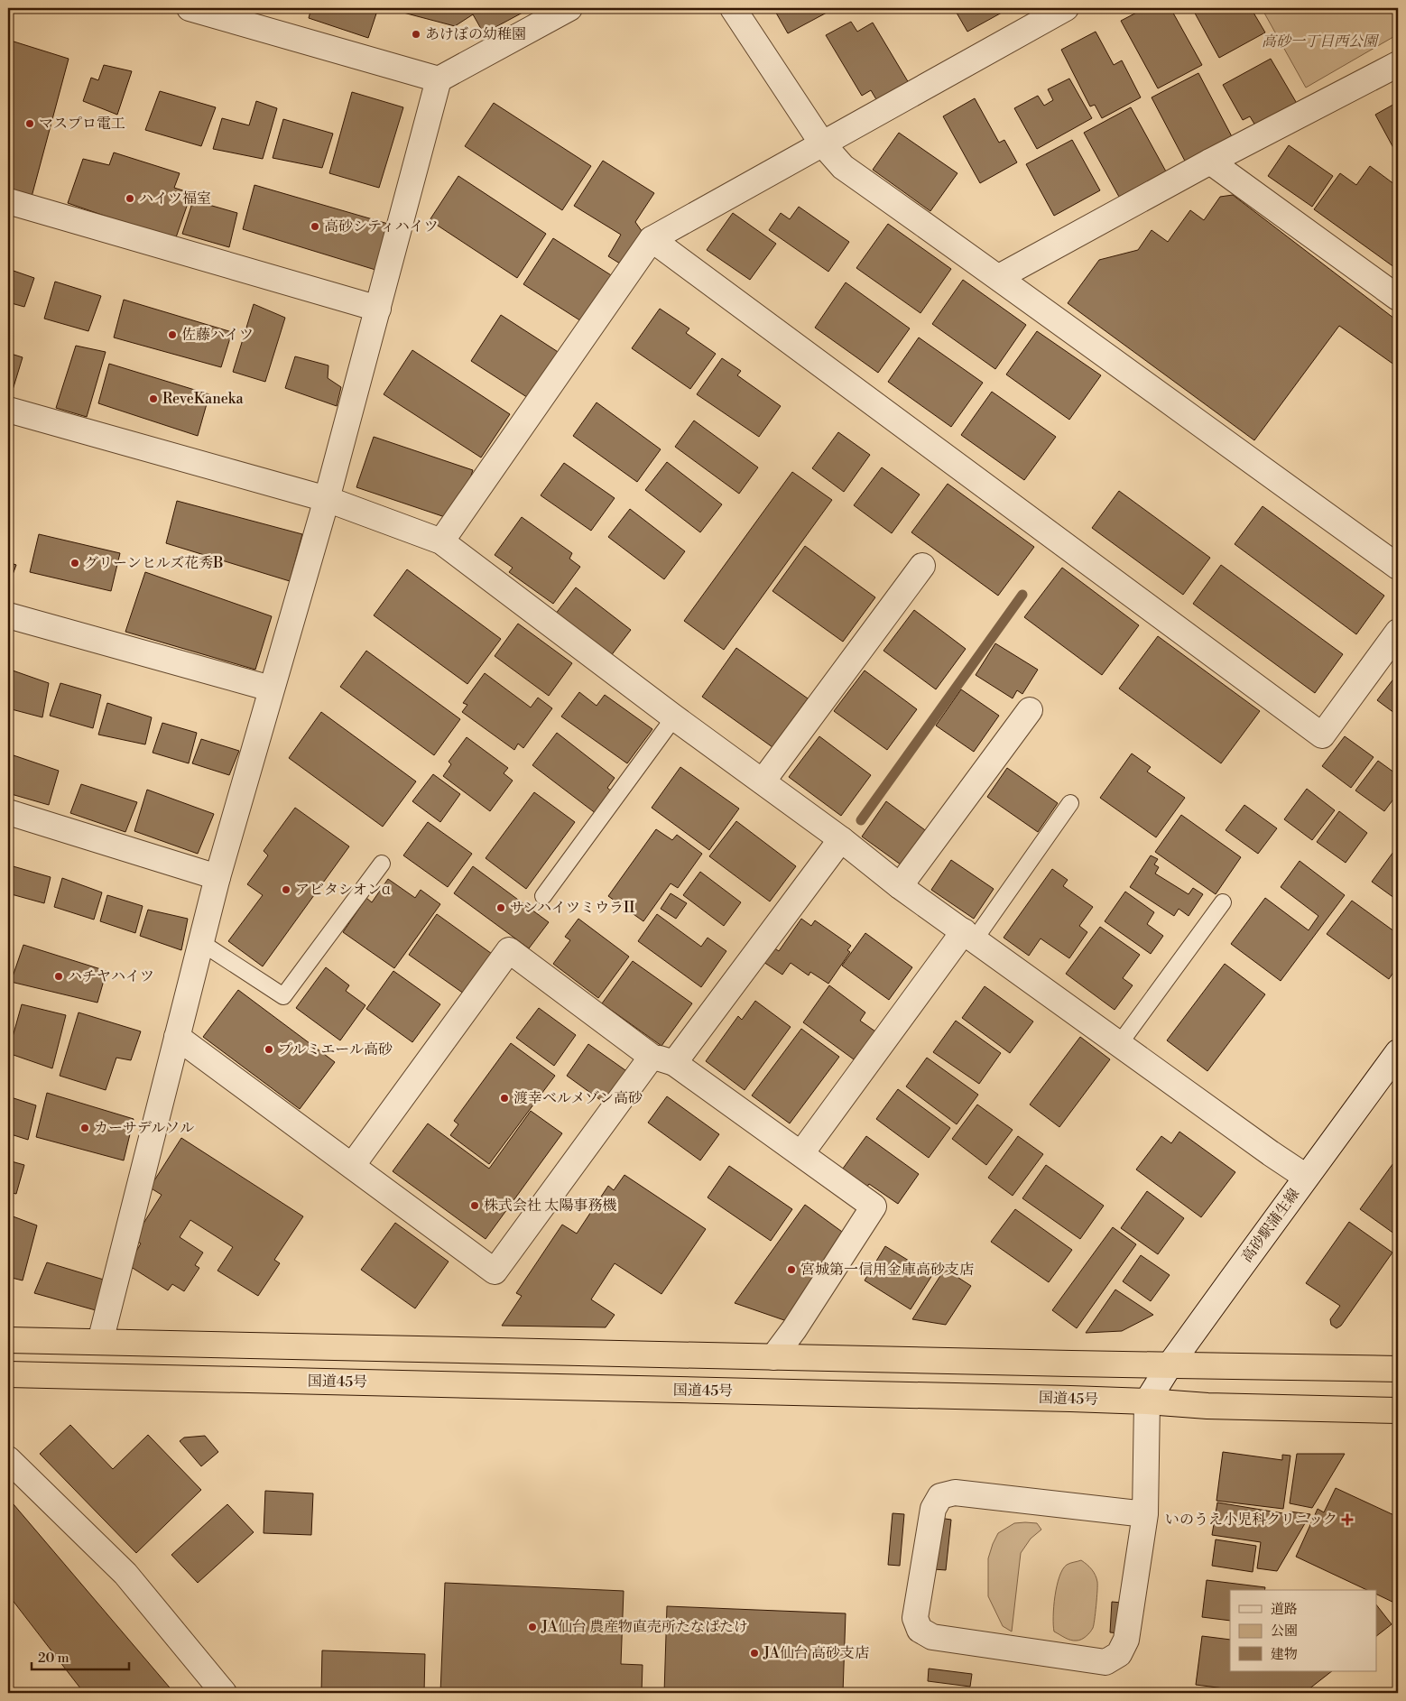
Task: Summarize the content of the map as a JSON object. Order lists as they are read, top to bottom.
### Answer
{
  "streets": {
    "highway": ["国道45号"],
    "street": ["高砂駅蒲生線"]
  },
  "crossings": [
    ["高砂駅蒲生線", "国道45号"]
  ],
  "parks": ["高砂一丁目西公園"],
  "places": {
    "other": [
      "あけぼの幼稚園",
      "マスプロ電工",
      "ハイツ福室",
      "高砂シティハイツ",
      "佐藤ハイツ",
      "ReveKaneka",
      "グリーンヒルズ花秀B",
      "アビタシオンα",
      "サンハイツミウラII",
      "ハチヤハイツ",
      "プルミエール高砂",
      "渡幸ベルメゾン高砂",
      "カーサデルソル",
      "株式会社 太陽事務機",
      "宮城第一信用金庫高砂支店",
      "JA仙台 農産物直売所たなばたけ",
      "JA仙台 高砂支店"
    ],
    "health": ["いのうえ小児科クリニック"]
  },
  "legend": ["道路", "公園", "建物"],
  "scale_bar": "20 m"
}
